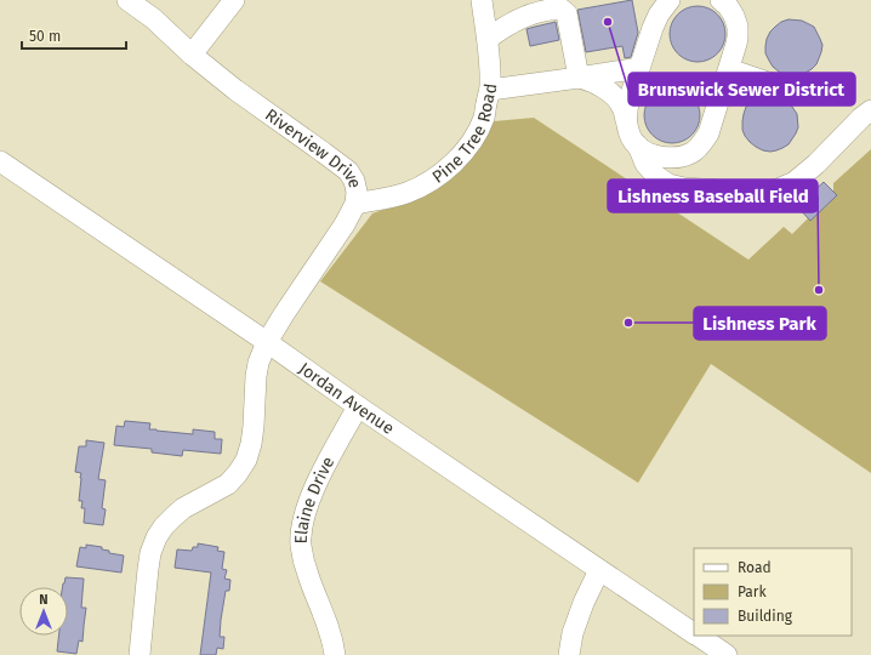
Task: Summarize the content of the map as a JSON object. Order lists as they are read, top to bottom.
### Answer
{
  "streets": {
    "street": [
      "Pine Tree Road",
      "Riverview Drive",
      "Jordan Avenue",
      "Elaine Drive"
    ]
  },
  "crossings": [
    ["Pine Tree Road", "Riverview Drive"],
    ["Riverview Drive", "Jordan Avenue"],
    ["Jordan Avenue", "Elaine Drive"]
  ],
  "places": ["Brunswick Sewer District", "Lishness Baseball Field", "Lishness Park"],
  "legend": ["Road", "Park", "Building"],
  "scale_bar": "50 m",
  "north": "top"
}
